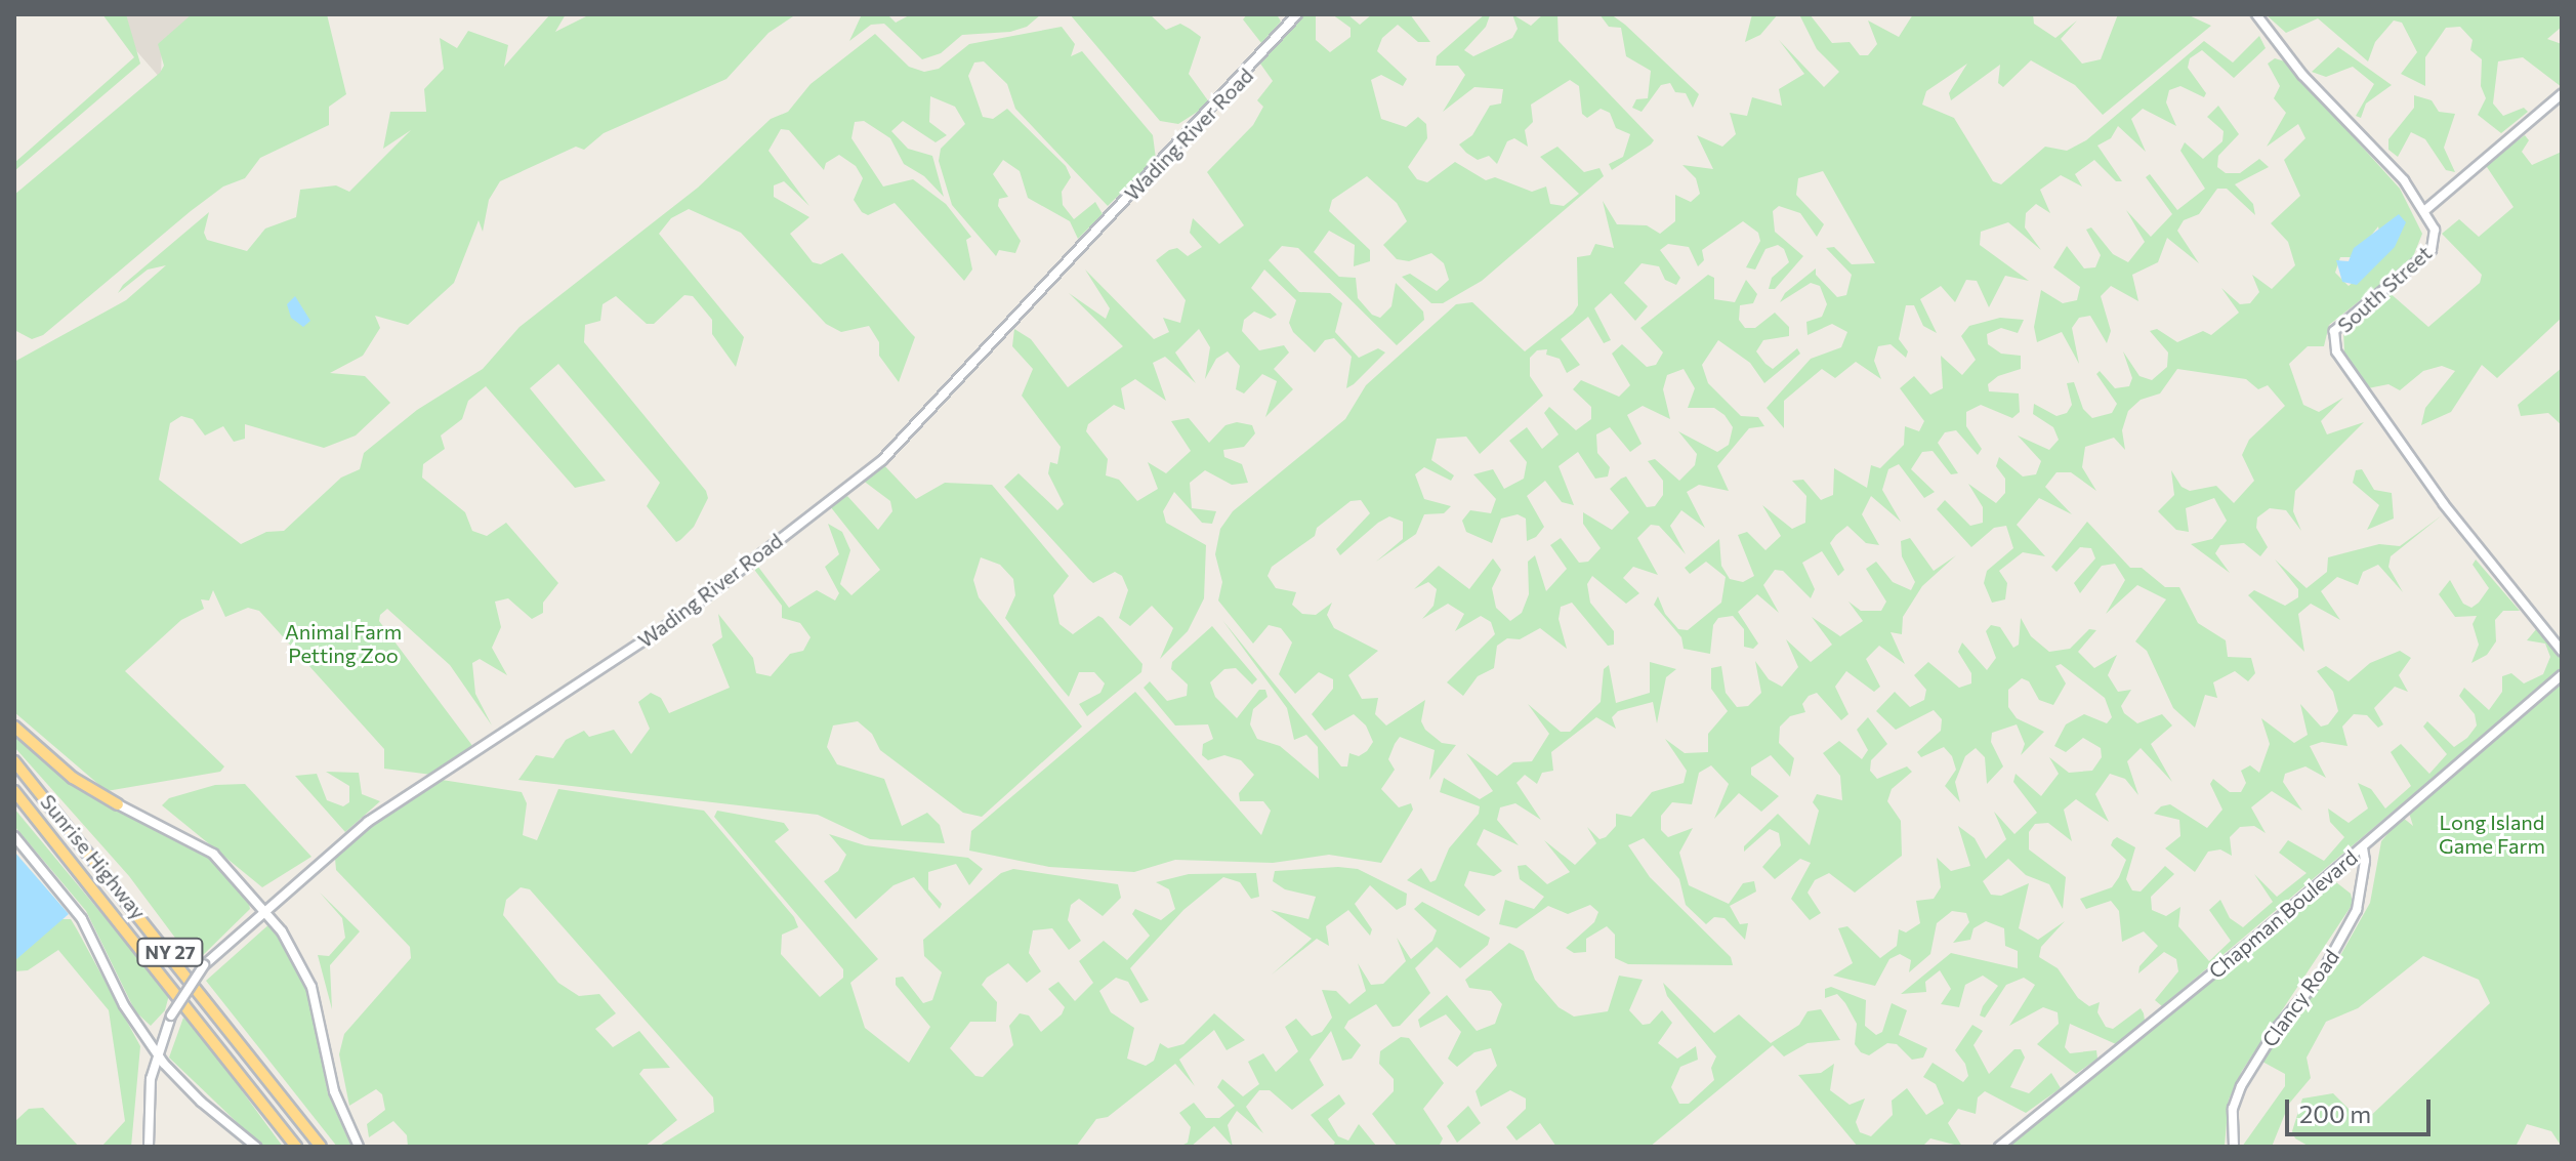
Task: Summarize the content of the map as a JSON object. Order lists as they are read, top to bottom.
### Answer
{
  "streets": {
    "highway": ["Sunrise Highway", "NY 27"],
    "main road": [
      "Wading River Road",
      "South Street",
      "Chapman Boulevard",
      "Clancy Road"
    ]
  },
  "crossings": [
    ["Chapman Boulevard", "Clancy Road"]
  ],
  "parks": ["Animal Farm Petting Zoo", "Long Island Game Farm"],
  "scale_bar": "200 m"
}
